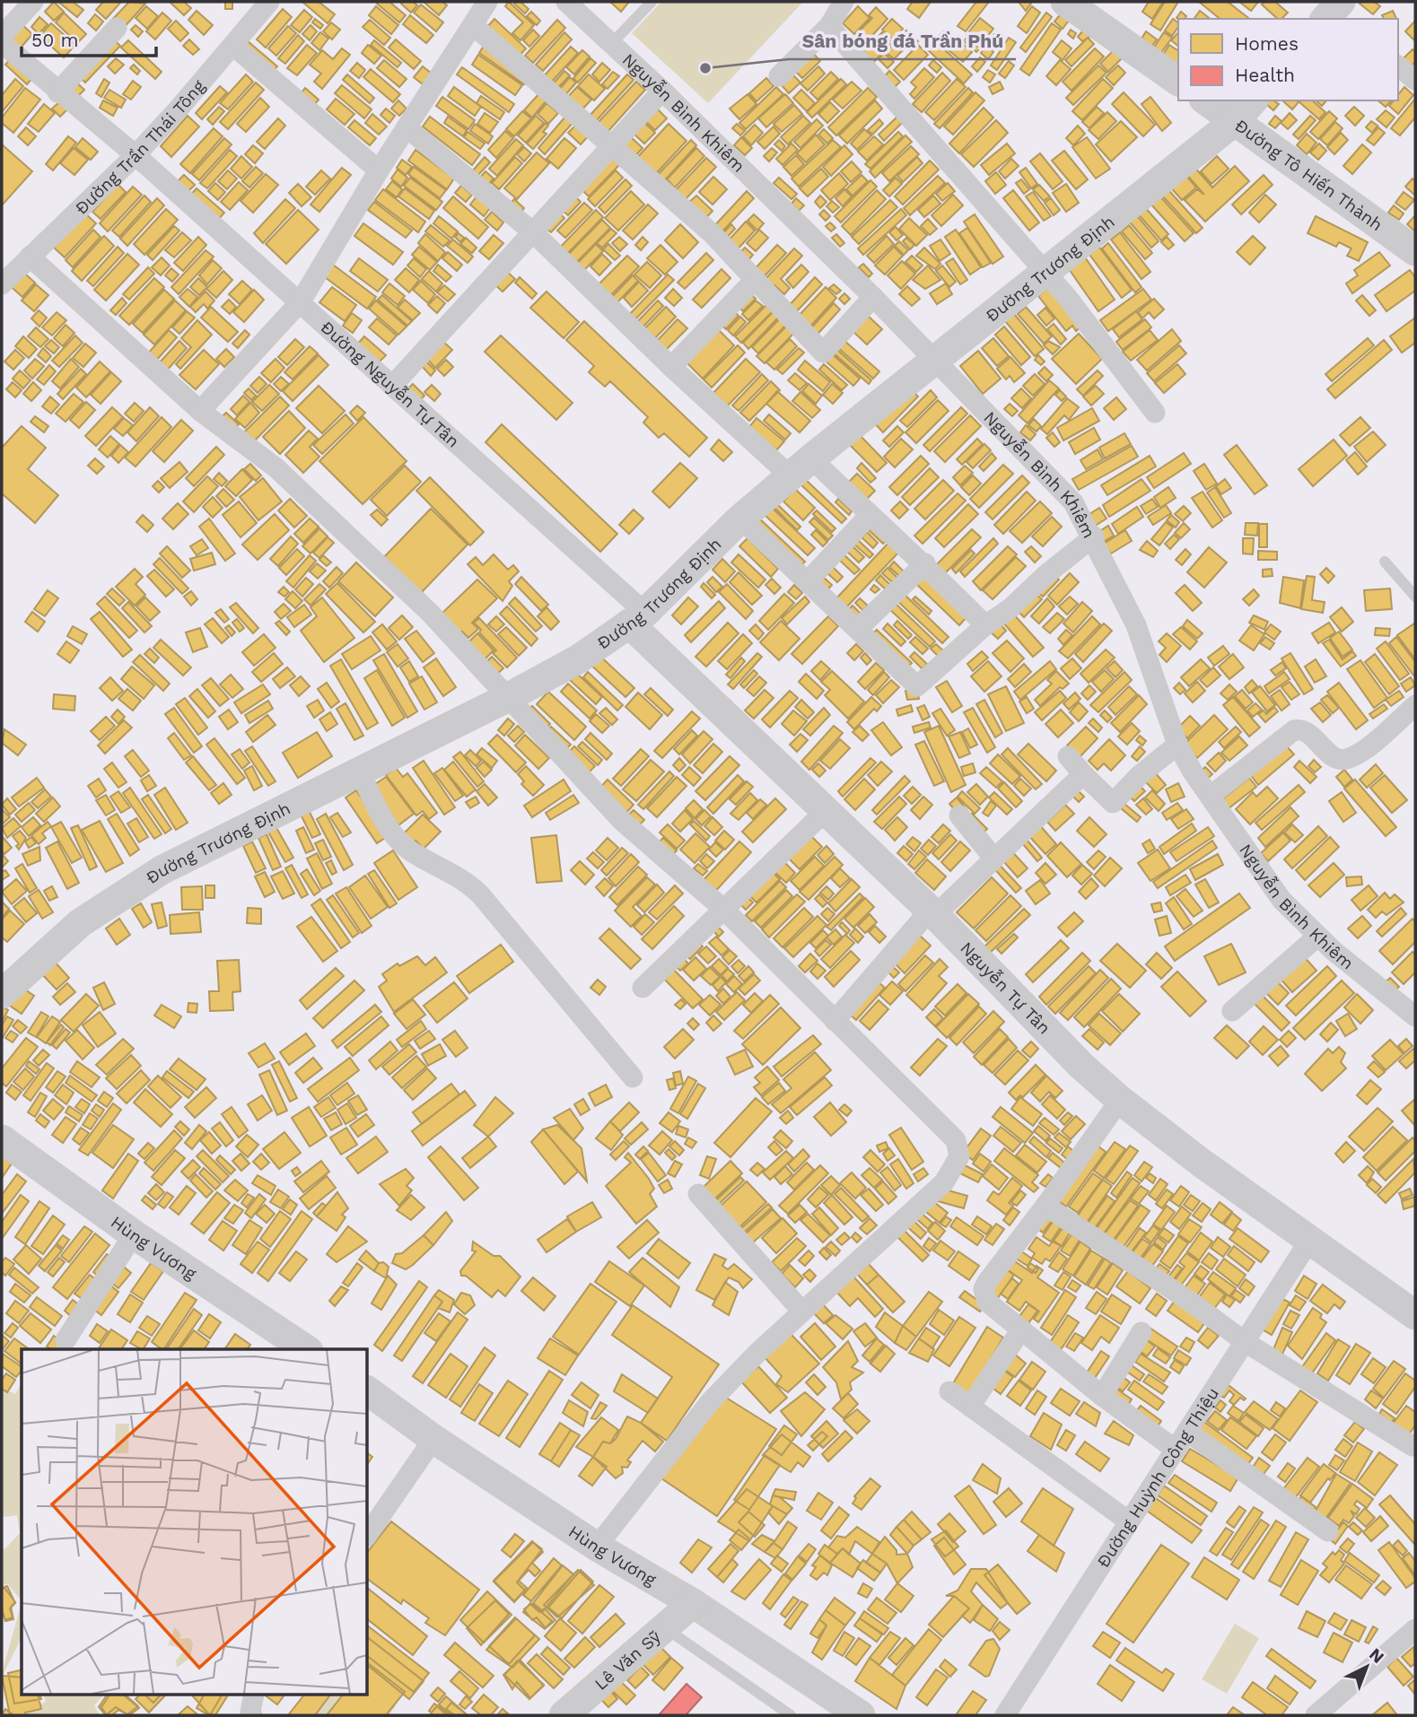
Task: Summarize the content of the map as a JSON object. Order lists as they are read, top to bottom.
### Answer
{
  "streets": {
    "street": [
      "Nguyễn Bình Khiêm",
      "Đường Trần Thái Tông",
      "Đường Tô Hiến Thành",
      "Đường Trương Định",
      "Đường Nguyễn Tự Tân",
      "Nguyễn Tự Tân",
      "Hùng Vương",
      "Đường Huỳnh Công Thiệu",
      "Lê Văn Sỹ"
    ]
  },
  "crossings": [
    ["Nguyễn Bình Khiêm", "Đường Trương Định"],
    ["Đường Trần Thái Tông", "Đường Nguyễn Tự Tân"],
    ["Đường Tô Hiến Thành", "Đường Trương Định"],
    ["Đường Trương Định", "Đường Nguyễn Tự Tân"],
    ["Đường Trương Định", "Nguyễn Tự Tân"],
    ["Đường Nguyễn Tự Tân", "Nguyễn Tự Tân"],
    ["Nguyễn Tự Tân", "Đường Huỳnh Công Thiệu"],
    ["Hùng Vương", "Lê Văn Sỹ"]
  ],
  "places": ["Sân bóng đá Trần Phú"],
  "legend": ["Homes", "Health"],
  "scale_bar": "50 m",
  "north": "top right"
}
